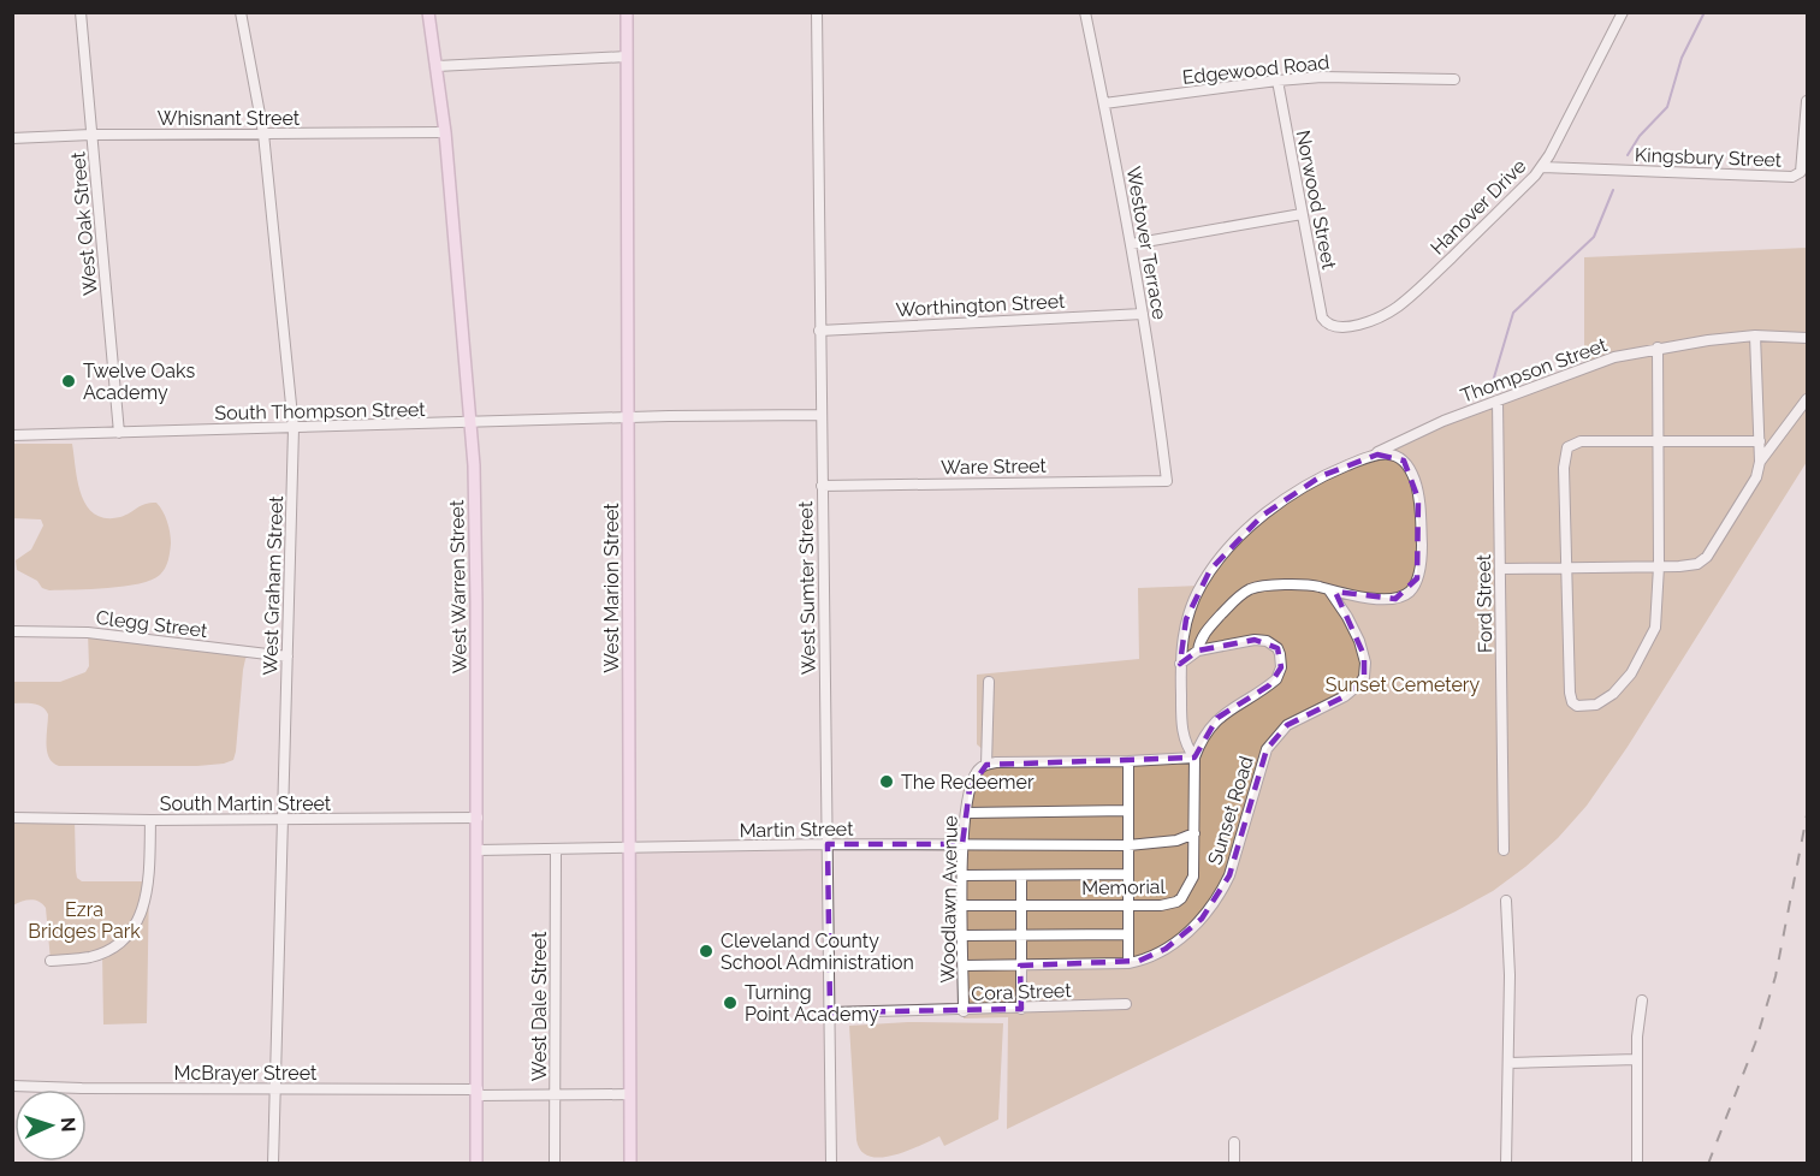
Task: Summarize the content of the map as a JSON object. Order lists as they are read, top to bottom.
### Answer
{
  "streets": {
    "main road": ["West Warren Street", "West Marion Street"],
    "street": [
      "Edgewood Road",
      "Whisnant Street",
      "Kingsbury Street",
      "Norwood Street",
      "Hanover Drive",
      "West Oak Street",
      "Westover Terrace",
      "Worthington Street",
      "Thompson Street",
      "South Thompson Street",
      "Ware Street",
      "West Graham Street",
      "West Sumter Street",
      "Ford Street",
      "Clegg Street",
      "South Martin Street",
      "Sunset Road",
      "Martin Street",
      "Memorial",
      "Woodlawn Avenue",
      "Cora Street",
      "West Dale Street",
      "McBrayer Street"
    ]
  },
  "crossings": [
    ["Edgewood Road", "Norwood Street"],
    ["Edgewood Road", "Westover Terrace"],
    ["Whisnant Street", "West Oak Street"],
    ["Whisnant Street", "West Graham Street"],
    ["Whisnant Street", "West Warren Street"],
    ["Kingsbury Street", "Hanover Drive"],
    ["Norwood Street", "Hanover Drive"],
    ["West Oak Street", "South Thompson Street"],
    ["Westover Terrace", "Worthington Street"],
    ["Westover Terrace", "Ware Street"],
    ["Worthington Street", "West Sumter Street"],
    ["Thompson Street", "Ford Street"],
    ["Thompson Street", "Sunset Road"],
    ["Thompson Street", "Memorial"],
    ["South Thompson Street", "West Graham Street"],
    ["South Thompson Street", "West Warren Street"],
    ["South Thompson Street", "West Marion Street"],
    ["South Thompson Street", "West Sumter Street"],
    ["Ware Street", "West Sumter Street"],
    ["West Graham Street", "Clegg Street"],
    ["West Graham Street", "South Martin Street"],
    ["West Graham Street", "McBrayer Street"],
    ["West Warren Street", "South Martin Street"],
    ["West Warren Street", "McBrayer Street"],
    ["West Marion Street", "Martin Street"],
    ["West Marion Street", "McBrayer Street"],
    ["West Sumter Street", "Martin Street"],
    ["West Sumter Street", "Cora Street"],
    ["Martin Street", "Memorial"],
    ["Martin Street", "Woodlawn Avenue"],
    ["Memorial", "Woodlawn Avenue"],
    ["Woodlawn Avenue", "Cora Street"],
    ["West Dale Street", "McBrayer Street"]
  ],
  "parks": ["Sunset Cemetery", "Ezra Bridges Park"],
  "places": [
    "Twelve Oaks Academy",
    "The Redeemer",
    "Cleveland County School Administration",
    "Turning Point Academy"
  ],
  "north": "right"
}
